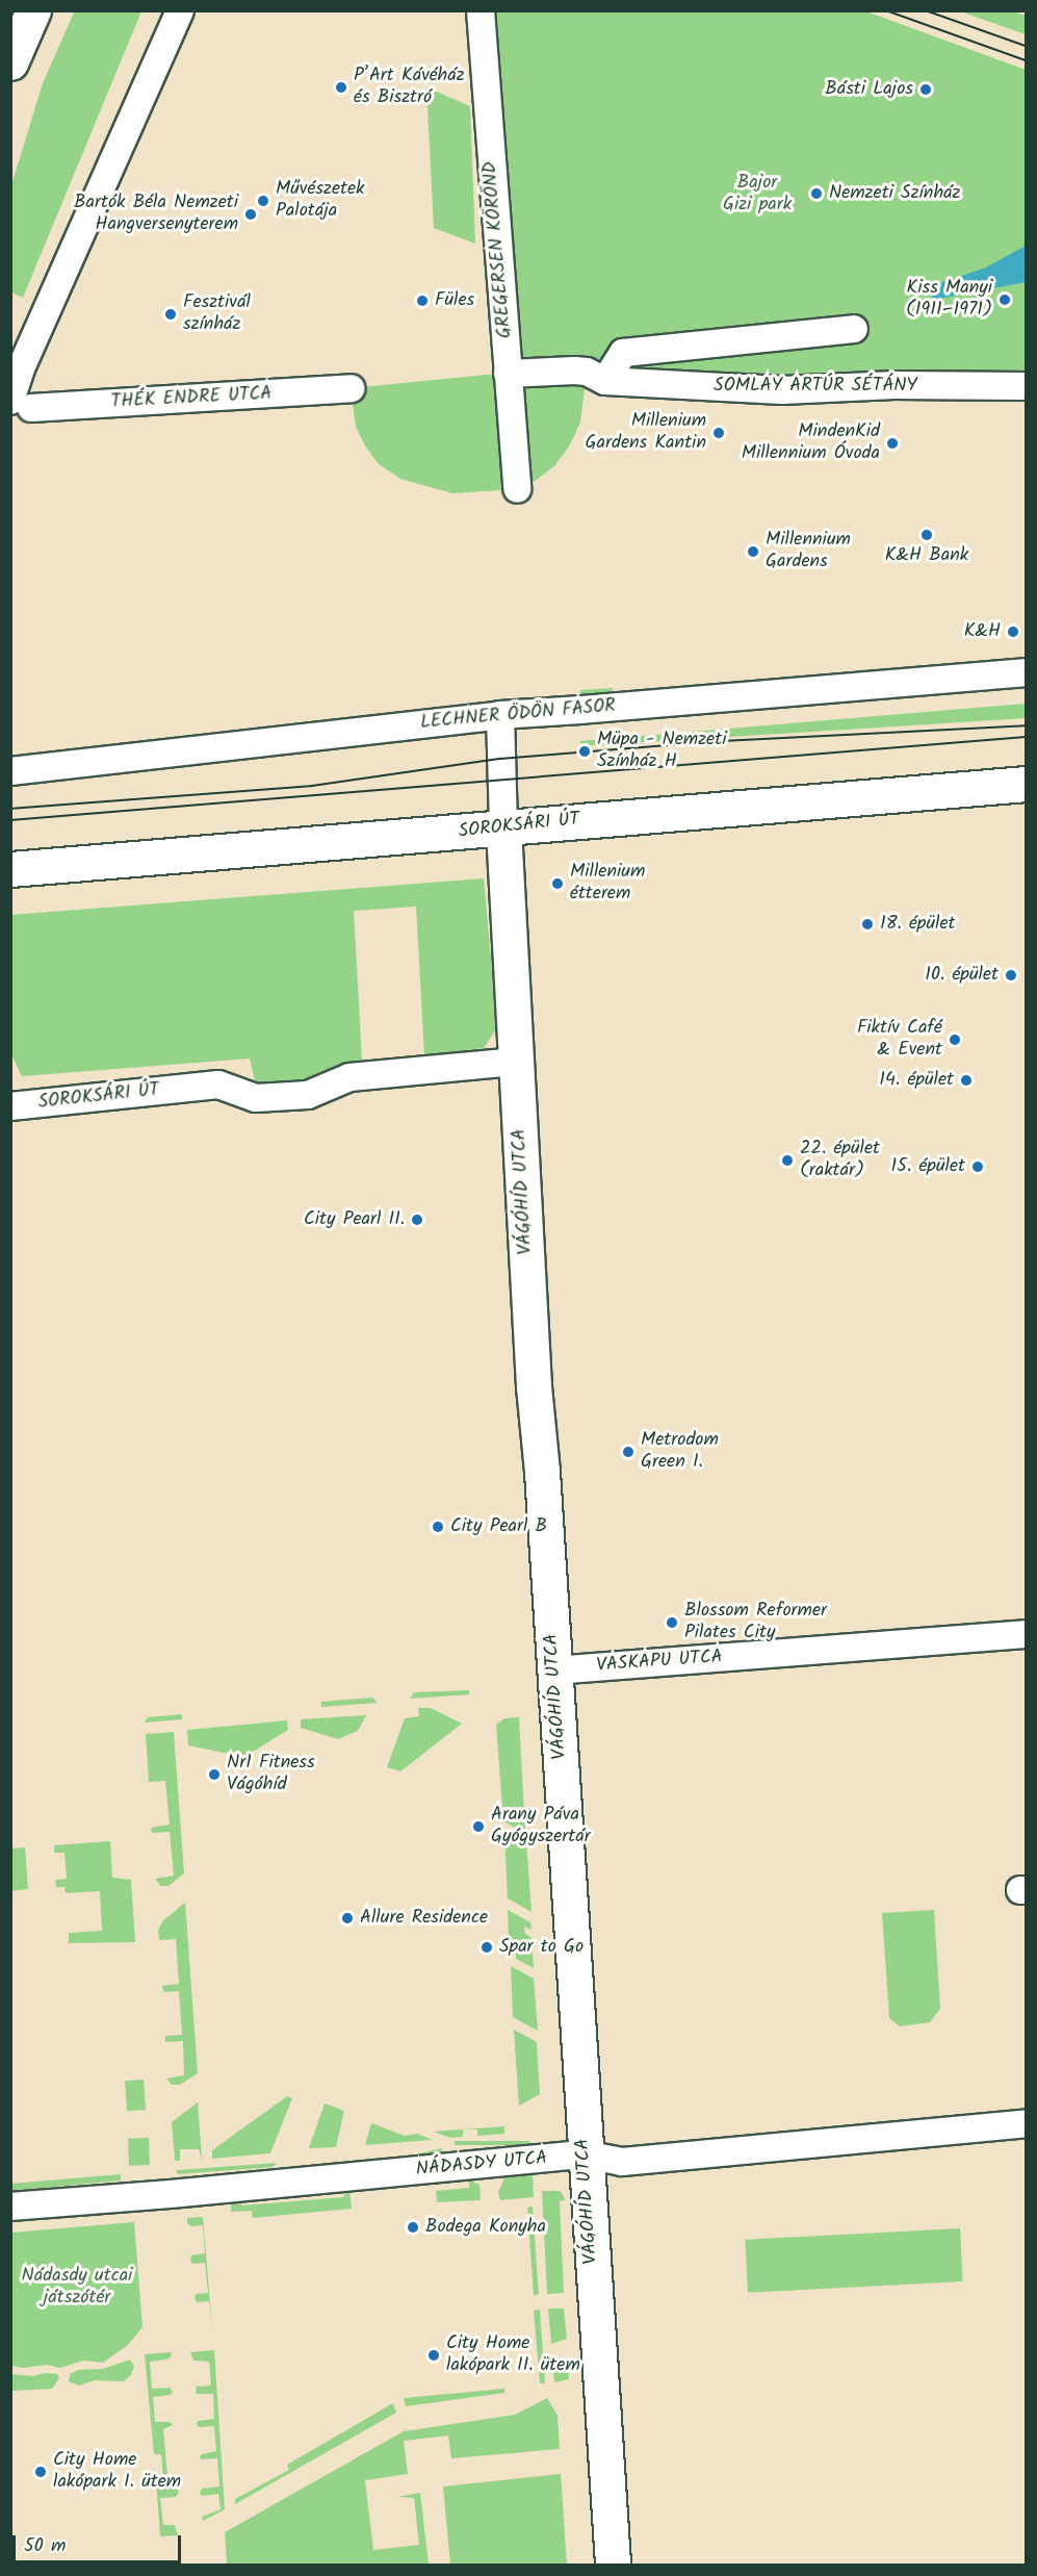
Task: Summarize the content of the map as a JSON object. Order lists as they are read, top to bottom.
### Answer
{
  "streets": {
    "street": [
      "GREGERSEN KÖRÖND",
      "SOMLAY ARTÚR SÉTÁNY",
      "THÉK ENDRE UTCA",
      "LECHNER ÖDÖN FASOR",
      "SOROKSÁRI ÚT",
      "VÁGÓHÍD UTCA",
      "VASKAPU UTCA",
      "NÁDASDY UTCA"
    ]
  },
  "crossings": [
    ["GREGERSEN KÖRÖND", "SOMLAY ARTÚR SÉTÁNY"],
    ["SOROKSÁRI ÚT", "VÁGÓHÍD UTCA"],
    ["VÁGÓHÍD UTCA", "VASKAPU UTCA"],
    ["VÁGÓHÍD UTCA", "NÁDASDY UTCA"]
  ],
  "parks": ["Bajor Gizi park", "Nádasdy utcai játszótér"],
  "places": [
    "P’Art Kávéház és Bisztró",
    "Básti Lajos",
    "Nemzeti Színház",
    "Művészetek Palotája",
    "Bartók Béla Nemzeti Hangversenyterem",
    "Kiss Manyi (1911–1971)",
    "Füles",
    "Fesztivál színház",
    "Millenium Gardens Kantin",
    "MindenKid Millennium Óvoda",
    "K&H Bank",
    "Millennium Gardens",
    "K&H",
    "Müpa - Nemzeti Színház H",
    "Millenium étterem",
    "18. épület",
    "10. épület",
    "Fiktív Café & Event",
    "14. épület",
    "22. épület (raktár)",
    "15. épület",
    "City Pearl II.",
    "Metrodom Green I.",
    "City Pearl B",
    "Blossom Reformer Pilates City",
    "Nr1 Fitness Vágóhíd",
    "Arany Páva Gyógyszertár",
    "Allure Residence",
    "Spar to Go",
    "Bodega Konyha",
    "City Home lakópark II. ütem",
    "City Home lakópark I. ütem"
  ],
  "scale_bar": "50 m"
}
